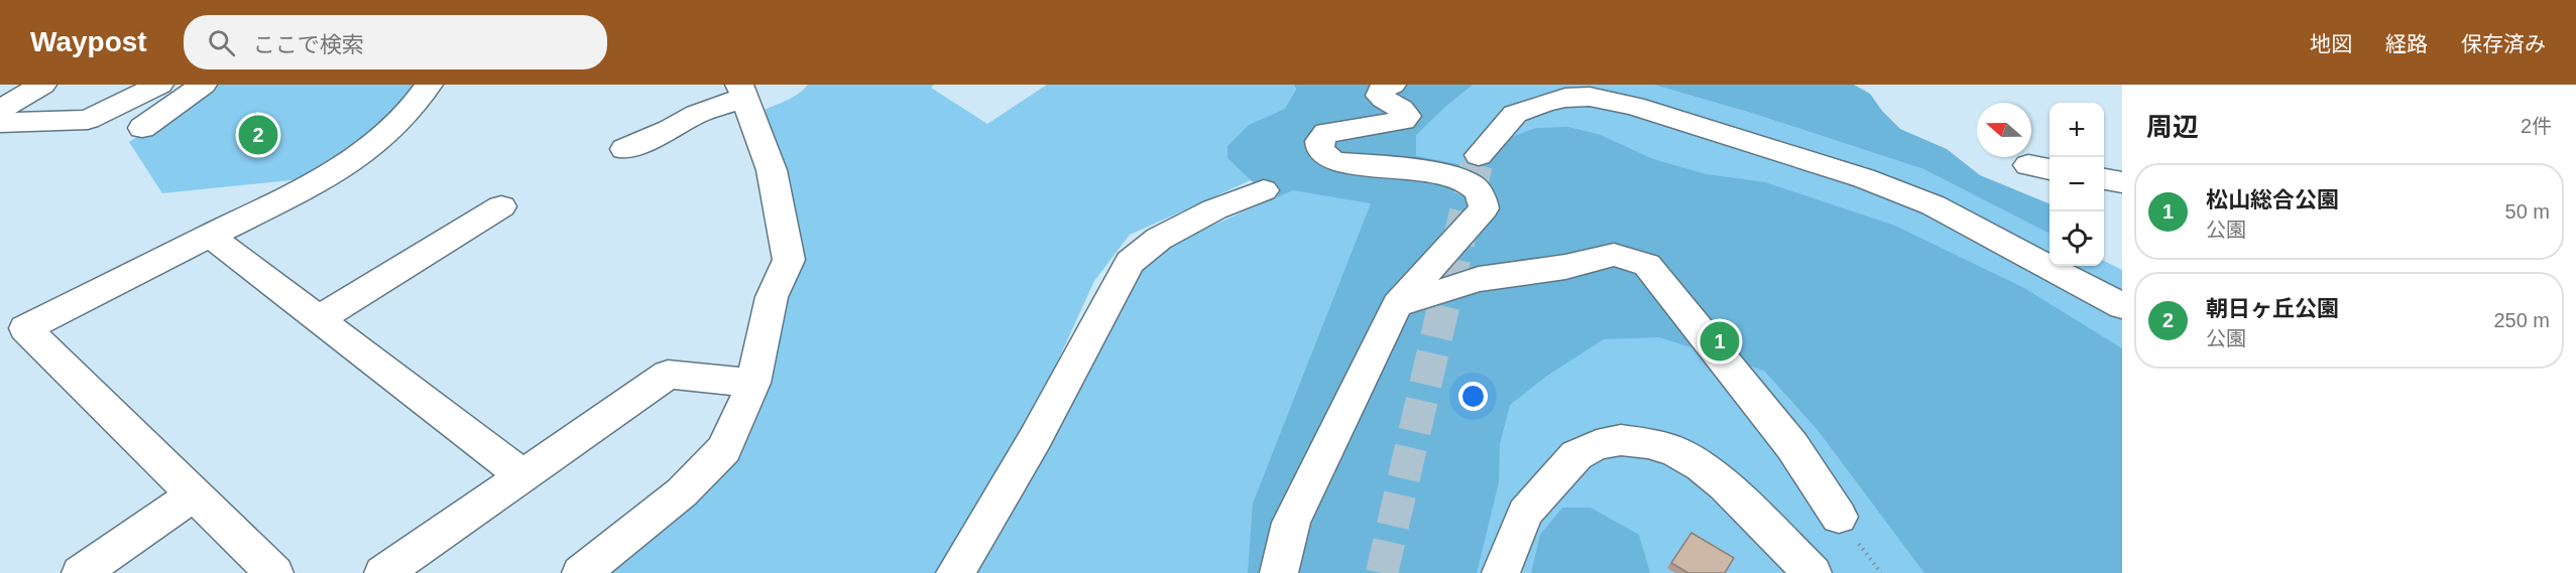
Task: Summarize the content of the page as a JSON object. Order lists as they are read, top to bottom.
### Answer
{
  "north": "left",
  "page": {
    "header": "Waypost",
    "search": "ここで検索",
    "nav": ["地図", "経路", "保存済み"],
    "heading": ["周辺", "2件"],
    "map_buttons": ["+", "−"],
    "pins": ["2", "1"],
    "list": [
      {
        "mark": "1",
        "name": "松山総合公園",
        "note": "公園",
        "value": "50 m"
      },
      {
        "mark": "2",
        "name": "朝日ヶ丘公園",
        "note": "公園",
        "value": "250 m"
      }
    ]
  }
}
